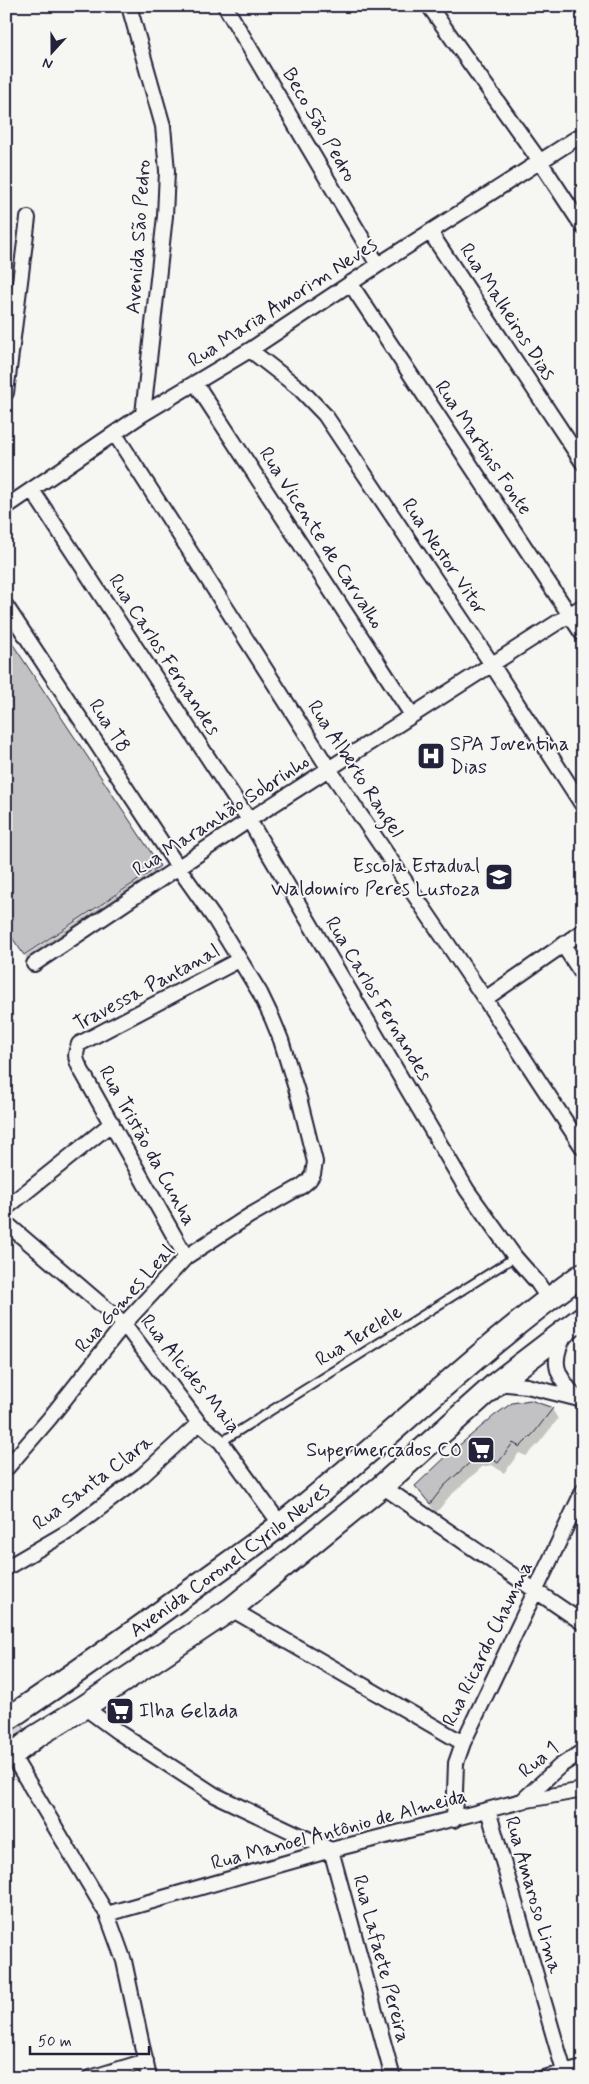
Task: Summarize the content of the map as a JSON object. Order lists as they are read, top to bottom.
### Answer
{
  "streets": {
    "highway": ["Avenida Coronel Cyrilo Neves"],
    "street": [
      "Beco São Pedro",
      "Avenida São Pedro",
      "Rua Maria Amorim Neves",
      "Rua Malheiros Dias",
      "Rua Martins Fonte",
      "Rua Vicente de Carvalho",
      "Rua Nestor Vitor",
      "Rua Carlos Fernandes",
      "Rua T8",
      "Rua Alberto Rangel",
      "Rua Maranhão Sobrinho",
      "Travessa Pantanal",
      "Rua Tristão da Cunha",
      "Rua Gomes Leal",
      "Rua Alcides Maia",
      "Rua Santa Clara",
      "Rua Ricardo Chamma",
      "Rua 1",
      "Rua Manoel Antônio de Almeida",
      "Rua Amaroso Lima",
      "Rua Lafaete Pereira"
    ],
    "lane": ["Rua Terelele"]
  },
  "crossings": [
    ["Beco São Pedro", "Rua Maria Amorim Neves"],
    ["Avenida São Pedro", "Rua Maria Amorim Neves"],
    ["Rua Maria Amorim Neves", "Rua Malheiros Dias"],
    ["Rua Maria Amorim Neves", "Rua Martins Fonte"],
    ["Rua Maria Amorim Neves", "Rua Vicente de Carvalho"],
    ["Rua Maria Amorim Neves", "Rua Nestor Vitor"],
    ["Rua Maria Amorim Neves", "Rua Carlos Fernandes"],
    ["Rua Maria Amorim Neves", "Rua Alberto Rangel"],
    ["Rua Martins Fonte", "Rua Maranhão Sobrinho"],
    ["Rua Vicente de Carvalho", "Rua Maranhão Sobrinho"],
    ["Rua Nestor Vitor", "Rua Maranhão Sobrinho"],
    ["Rua Carlos Fernandes", "Rua Maranhão Sobrinho"],
    ["Rua Carlos Fernandes", "Rua Terelele"],
    ["Rua Carlos Fernandes", "Avenida Coronel Cyrilo Neves"],
    ["Rua T8", "Rua Maranhão Sobrinho"],
    ["Rua T8", "Travessa Pantanal"],
    ["Rua T8", "Rua Gomes Leal"],
    ["Rua Alberto Rangel", "Rua Maranhão Sobrinho"],
    ["Travessa Pantanal", "Rua Tristão da Cunha"],
    ["Rua Tristão da Cunha", "Rua Gomes Leal"],
    ["Rua Gomes Leal", "Rua Alcides Maia"],
    ["Rua Terelele", "Rua Alcides Maia"],
    ["Rua Alcides Maia", "Rua Santa Clara"],
    ["Rua Alcides Maia", "Avenida Coronel Cyrilo Neves"],
    ["Rua Ricardo Chamma", "Rua Manoel Antônio de Almeida"],
    ["Rua 1", "Rua Manoel Antônio de Almeida"],
    ["Rua Manoel Antônio de Almeida", "Rua Amaroso Lima"],
    ["Rua Manoel Antônio de Almeida", "Rua Lafaete Pereira"]
  ],
  "places": {
    "hospital": ["SPA Joventina Dias"],
    "school or university": ["Escola Estadual Waldomiro Peres Lustoza"],
    "supermarket": ["Supermercados CO", "Ilha Gelada"]
  },
  "scale_bar": "50 m",
  "north": "bottom"
}
